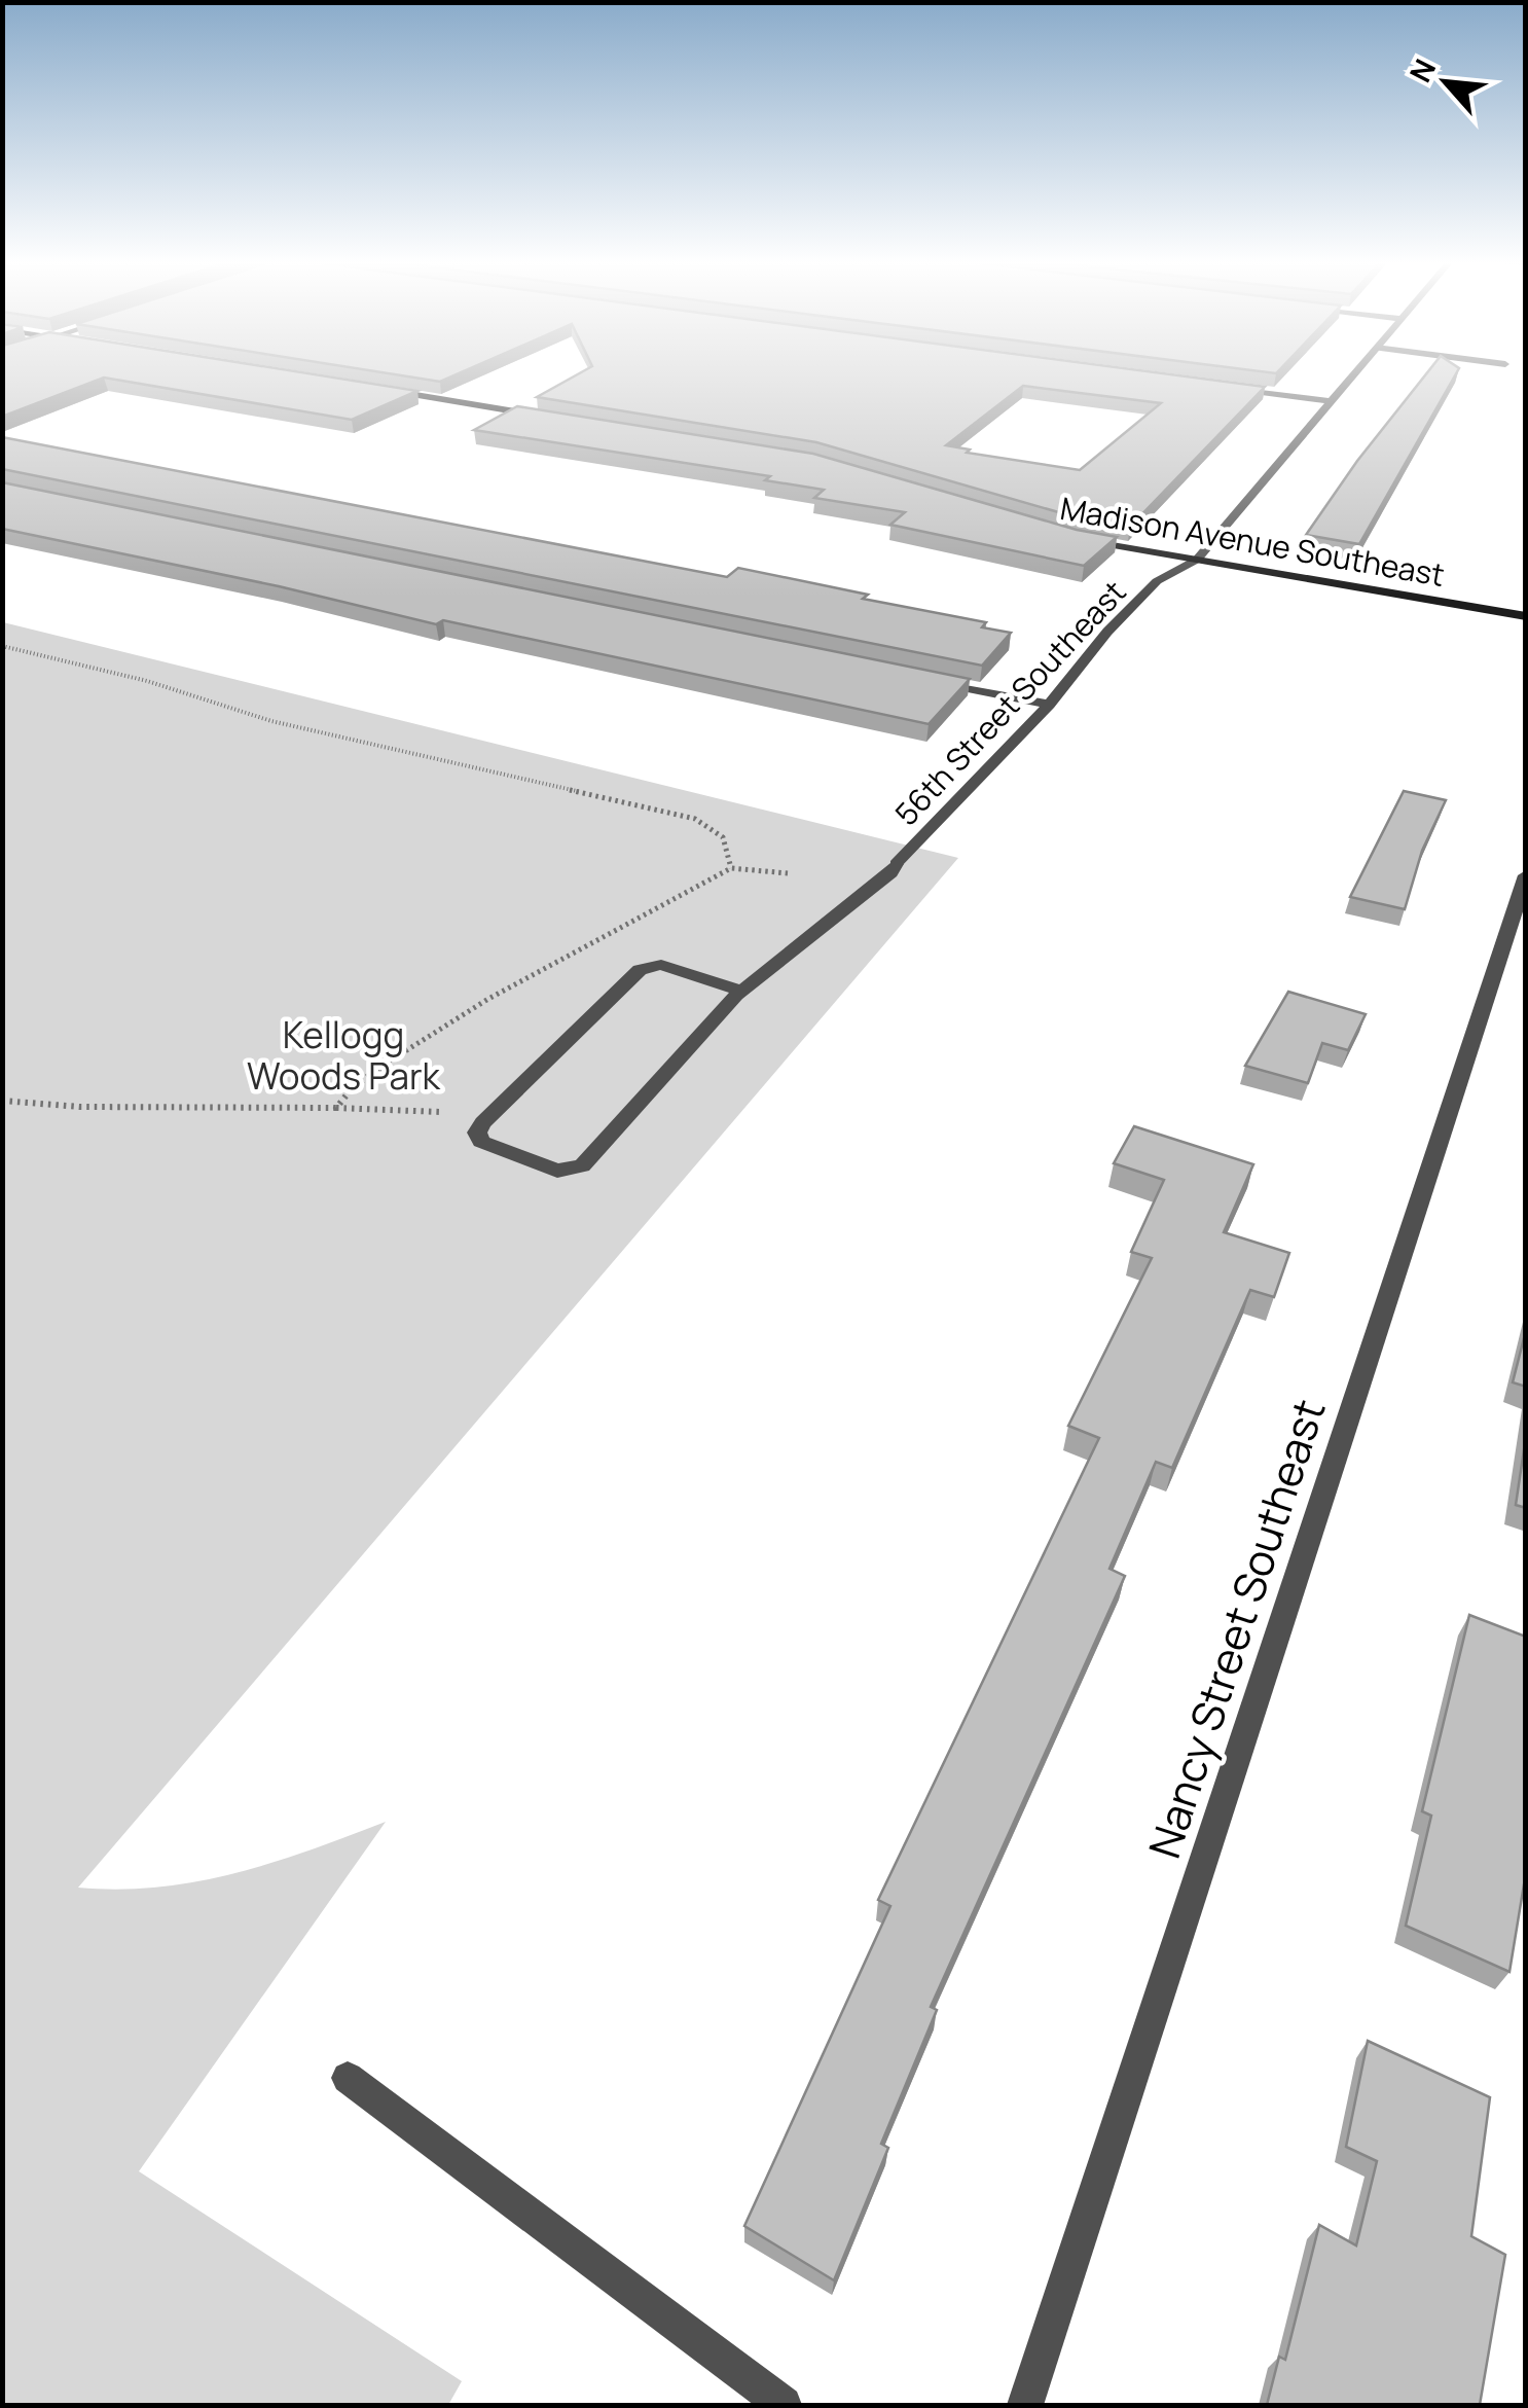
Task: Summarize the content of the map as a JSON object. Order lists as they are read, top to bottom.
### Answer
{
  "streets": {
    "street": ["Madison Avenue Southeast", "56th Street Southeast", "Nancy Street Southeast"]
  },
  "crossings": [
    ["Madison Avenue Southeast", "56th Street Southeast"]
  ],
  "parks": ["Kellogg Woods Park"],
  "north": "top left"
}
